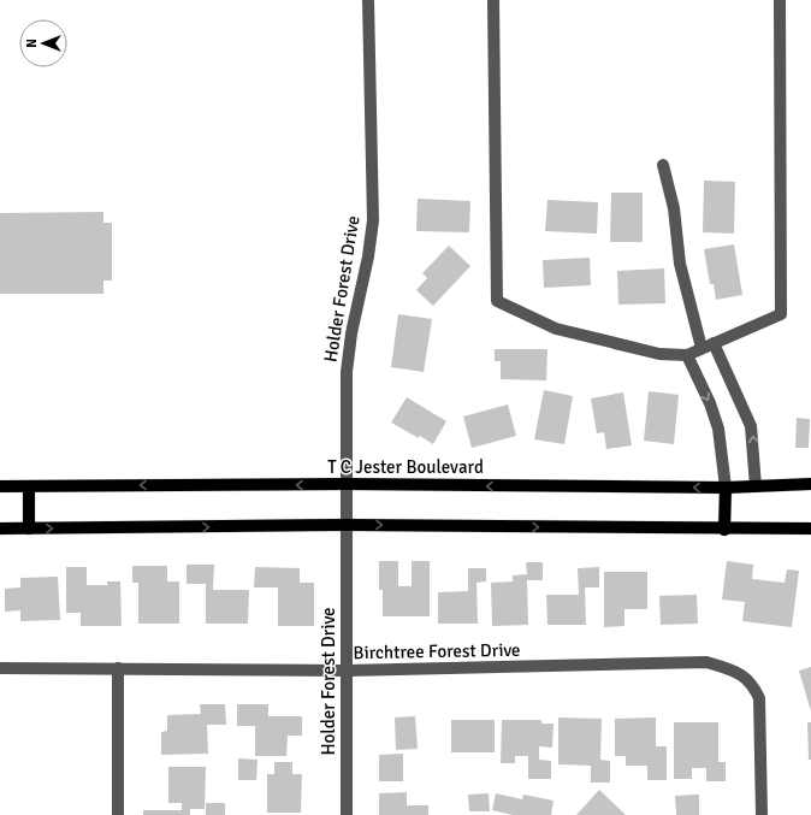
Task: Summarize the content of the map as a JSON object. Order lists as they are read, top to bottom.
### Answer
{
  "streets": {
    "main road": ["T C Jester Boulevard"],
    "street": ["Holder Forest Drive", "Birchtree Forest Drive"]
  },
  "crossings": [
    ["Holder Forest Drive", "T C Jester Boulevard"],
    ["Holder Forest Drive", "Birchtree Forest Drive"]
  ],
  "north": "left"
}
